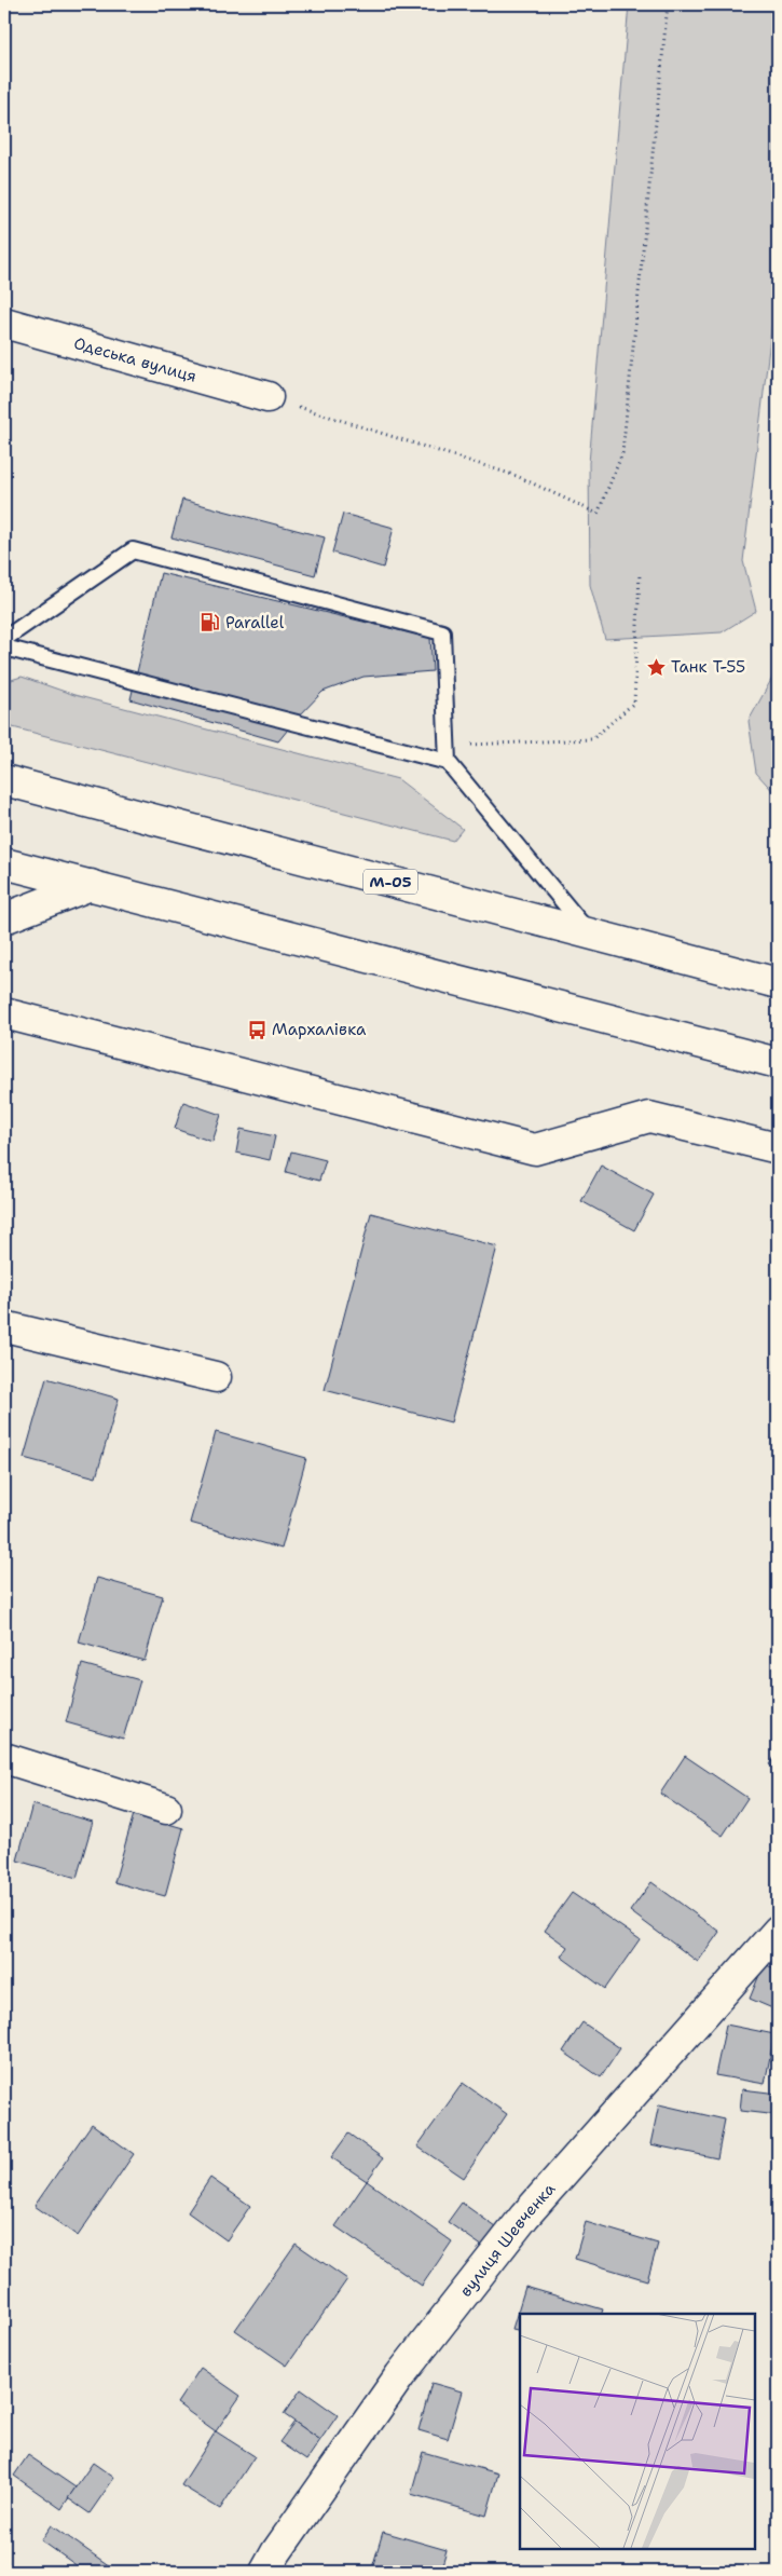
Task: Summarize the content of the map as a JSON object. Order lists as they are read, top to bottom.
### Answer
{
  "streets": {
    "main road": ["Одеська вулиця", "М-05", "вулиця Шевченка"]
  },
  "places": {
    "fuel station": ["Parallel"],
    "place": ["Танк Т-55"],
    "bus stop": ["Мархалівка"]
  }
}
